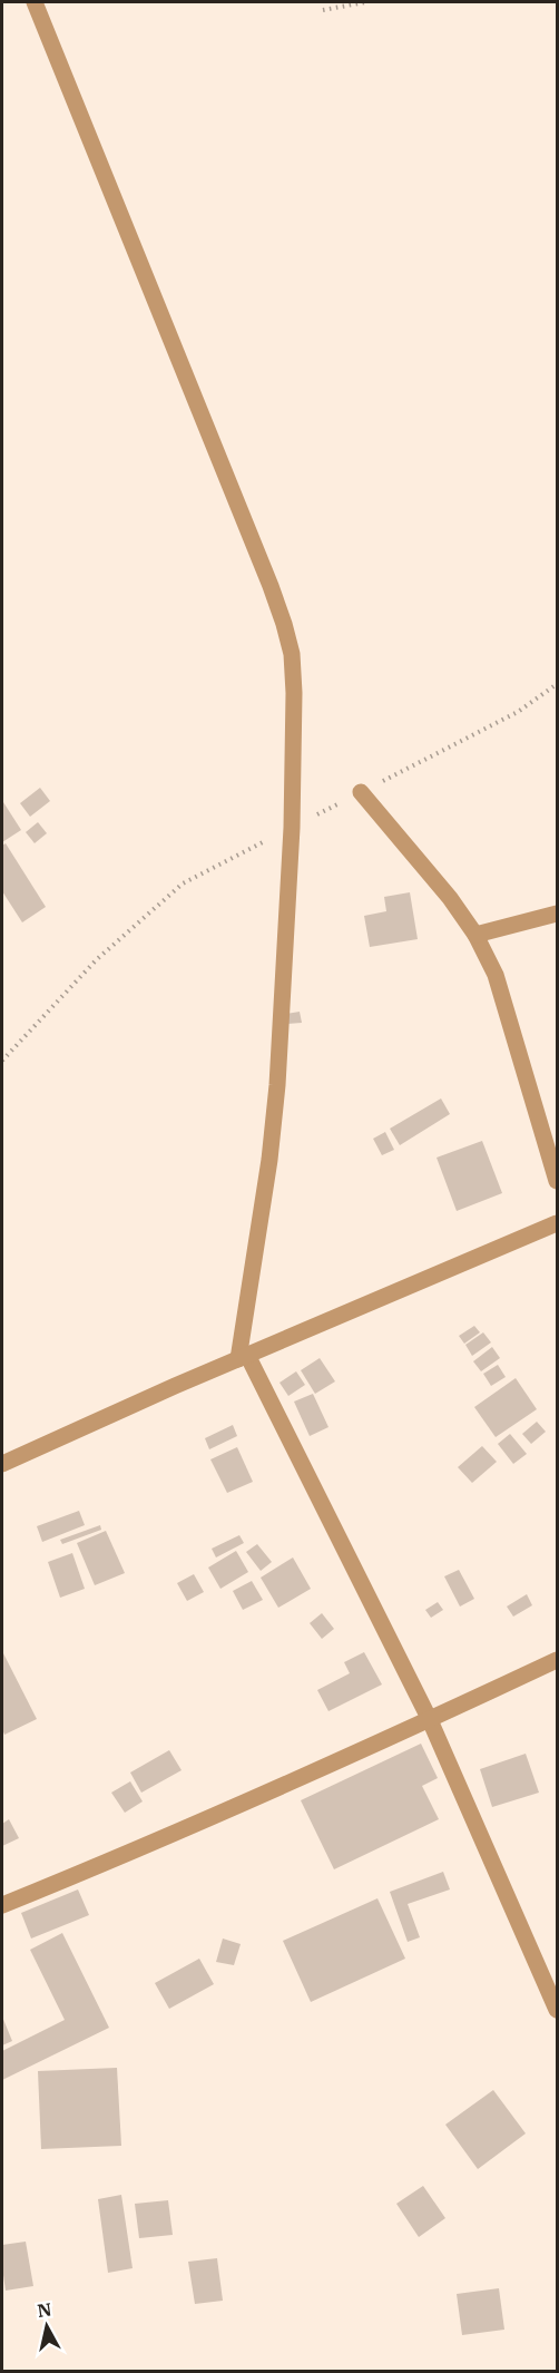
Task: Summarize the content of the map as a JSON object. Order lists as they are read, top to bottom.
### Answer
{
  "north": "top"
}
